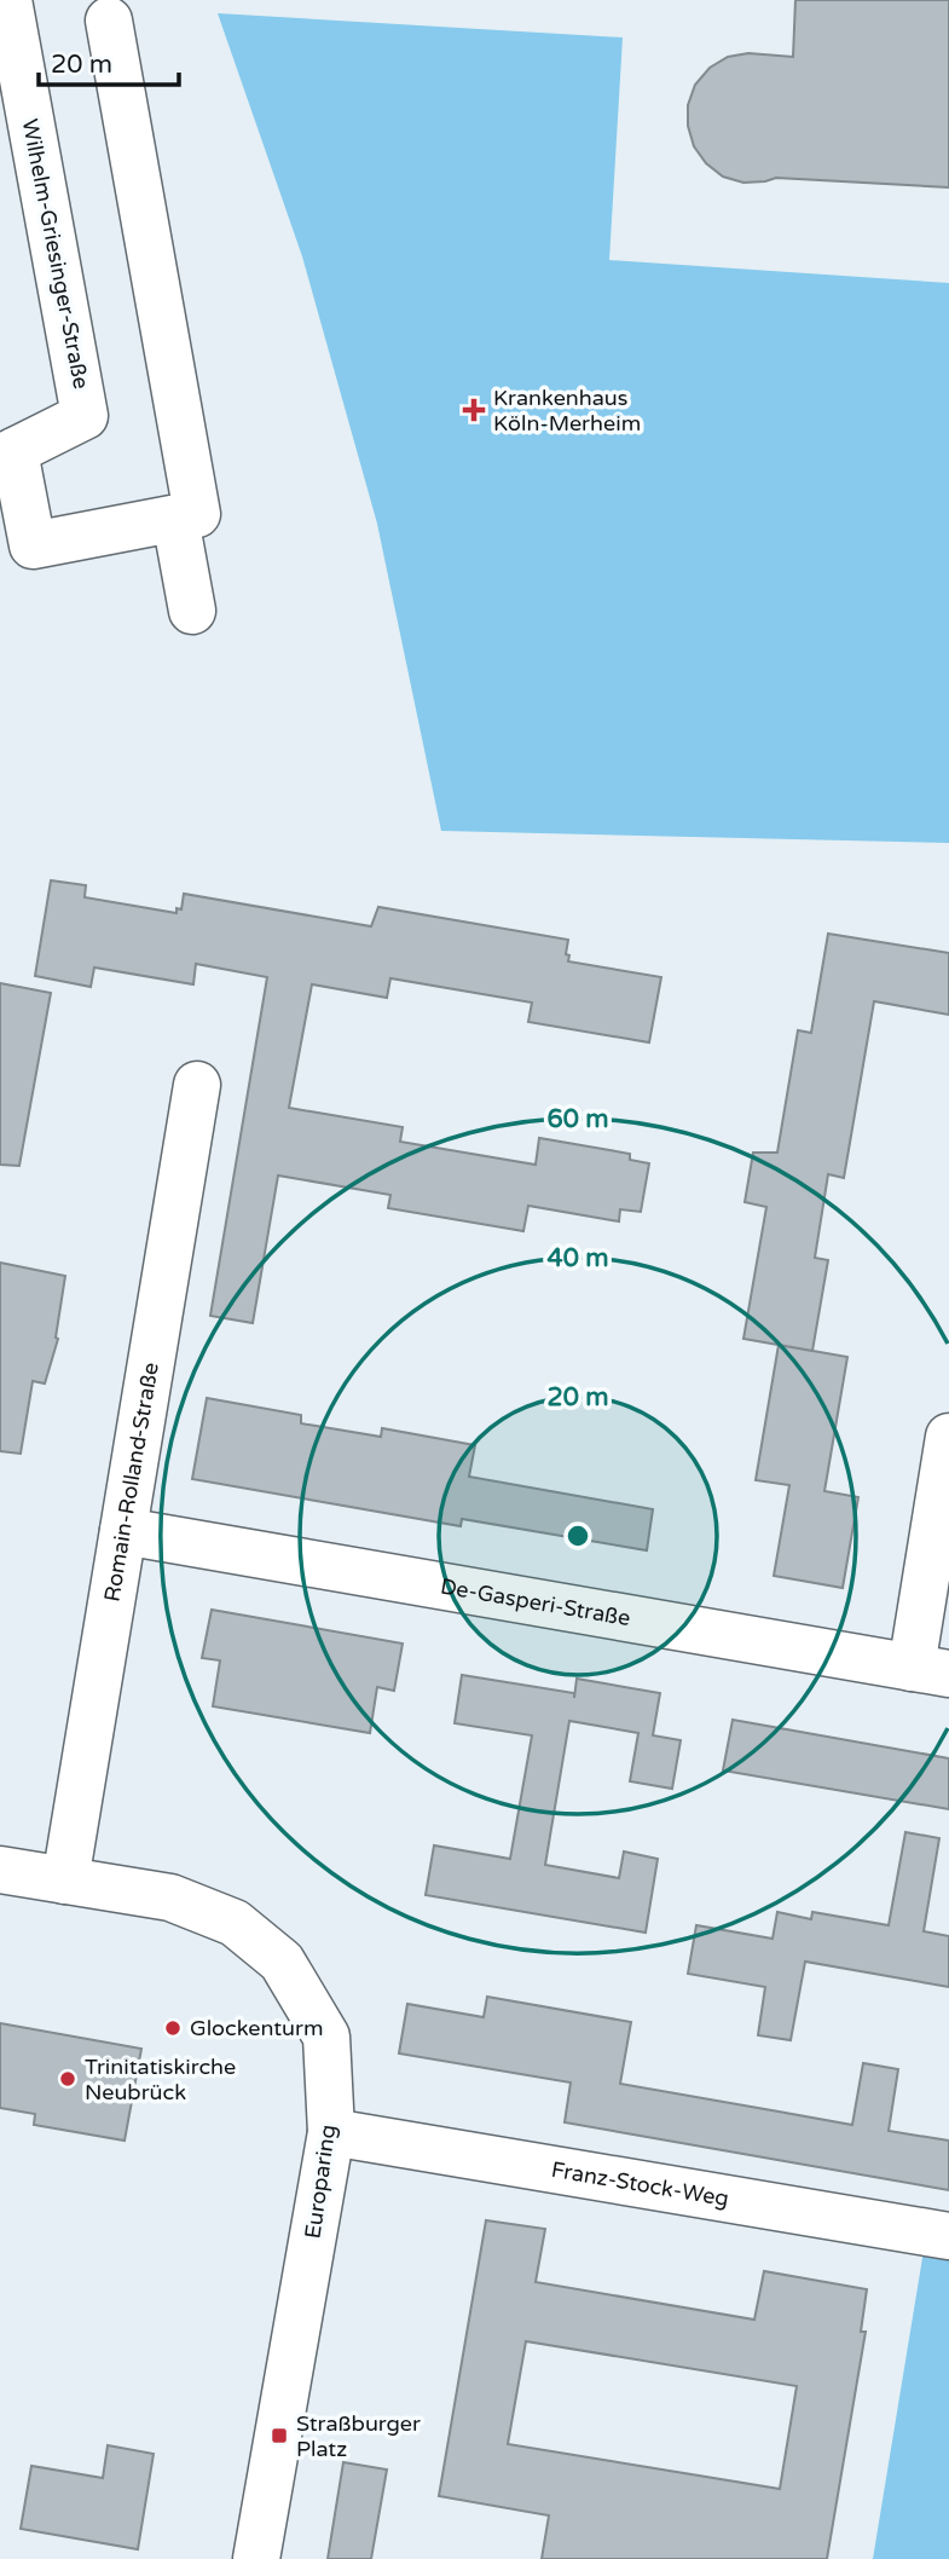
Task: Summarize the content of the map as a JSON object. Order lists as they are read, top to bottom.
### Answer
{
  "streets": {
    "street": [
      "Wilhelm-Griesinger-Straße",
      "Romain-Rolland-Straße",
      "De-Gasperi-Straße",
      "Europaring",
      "Franz-Stock-Weg"
    ]
  },
  "crossings": [
    ["Romain-Rolland-Straße", "De-Gasperi-Straße"],
    ["Romain-Rolland-Straße", "Europaring"],
    ["Europaring", "Franz-Stock-Weg"]
  ],
  "places": {
    "health": ["Krankenhaus Köln-Merheim"],
    "other": ["Glockenturm", "Trinitatiskirche Neubrück"],
    "transit": ["Straßburger Platz"]
  },
  "scale_bar": "20 m",
  "rings": ["60 m", "40 m", "20 m"]
}
